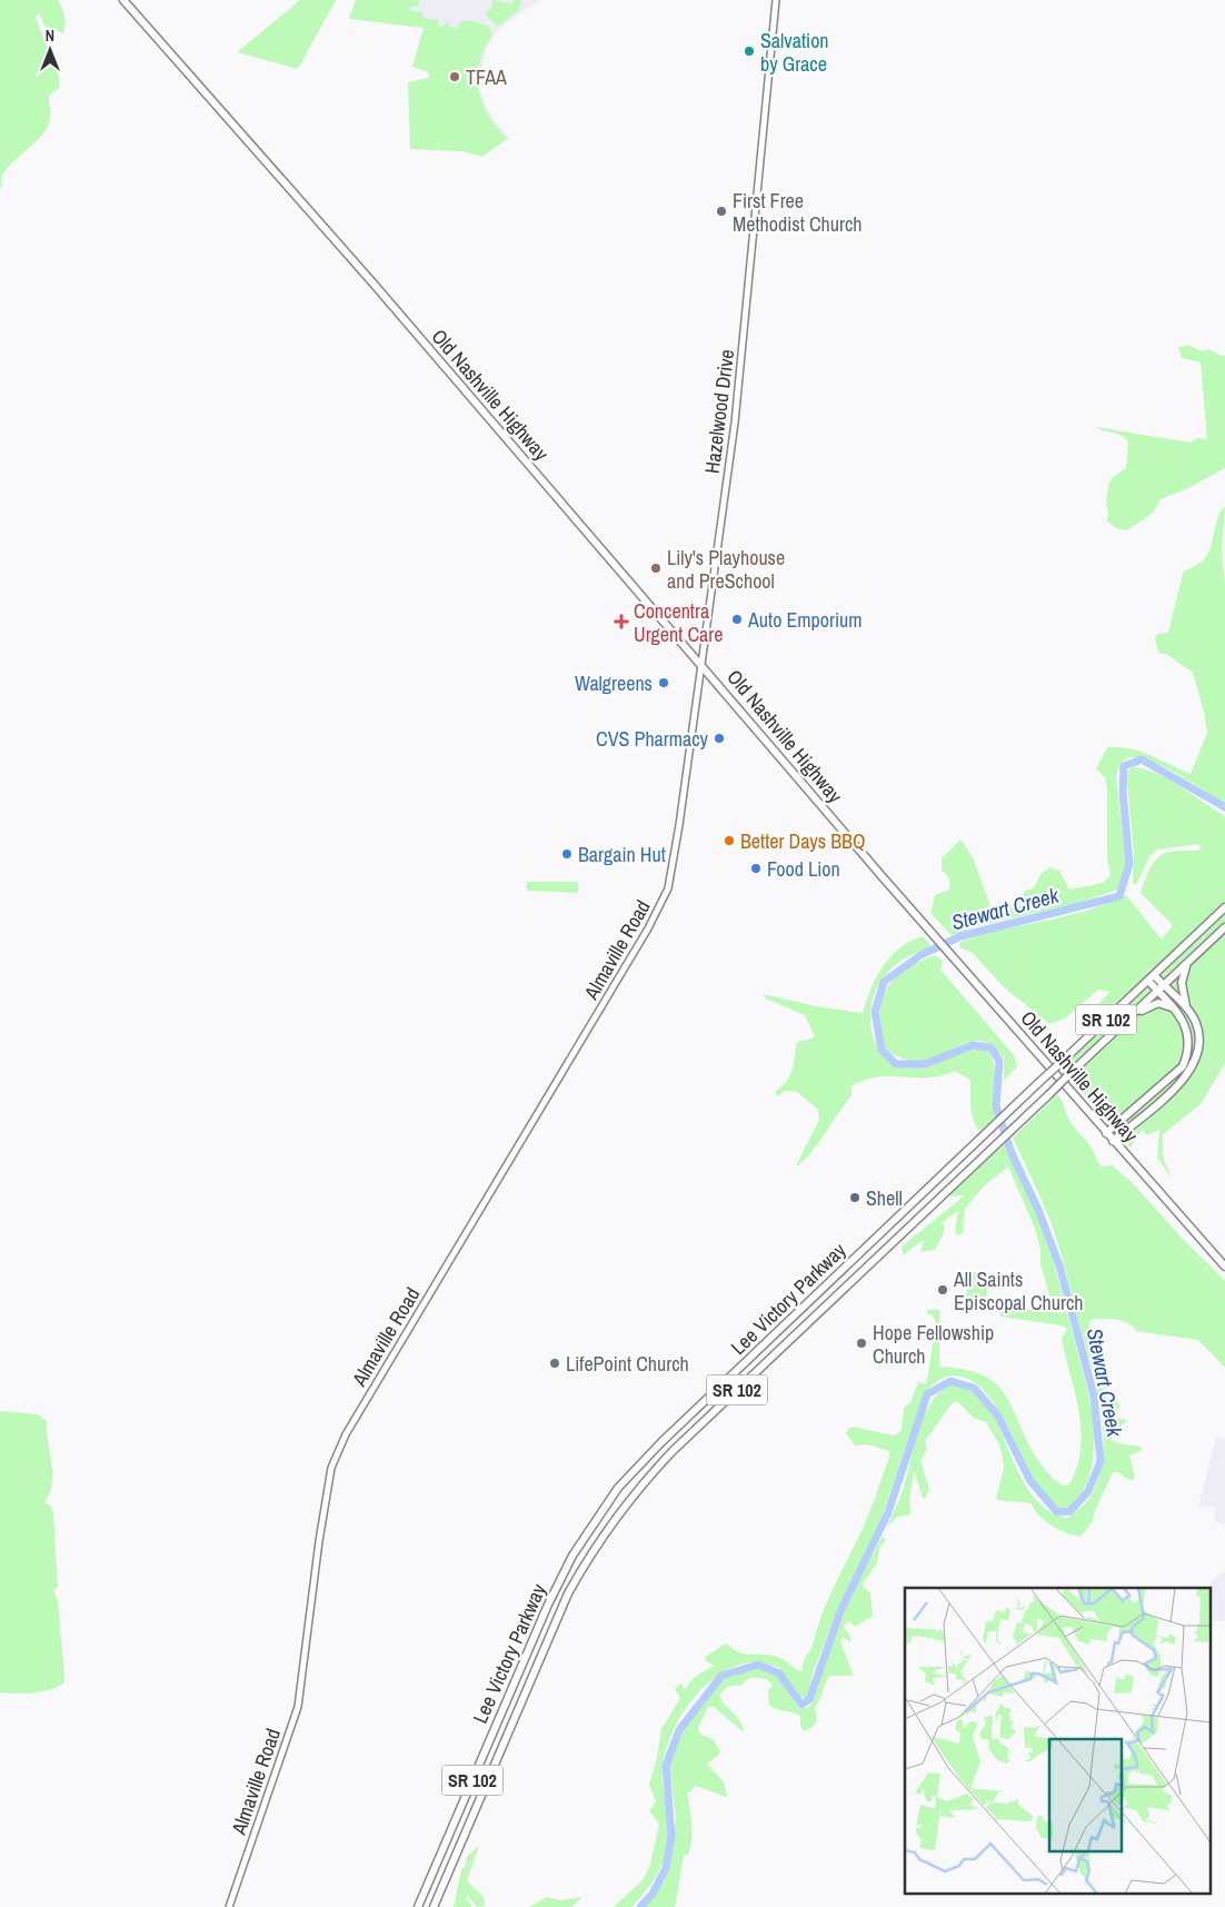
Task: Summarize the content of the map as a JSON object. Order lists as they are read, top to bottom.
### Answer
{
  "streets": {
    "main road": ["Old Nashville Highway", "SR 102", "Lee Victory Parkway"],
    "street": ["Hazelwood Drive", "Almaville Road"]
  },
  "crossings": [
    ["Old Nashville Highway", "Hazelwood Drive"],
    ["Hazelwood Drive", "Almaville Road"]
  ],
  "water": ["Stewart Creek"],
  "places": {
    "other": [
      "Salvation by Grace",
      "TFAA",
      "First Free Methodist Church",
      "Lily's Playhouse and PreSchool",
      "Auto Emporium",
      "Walgreens",
      "CVS Pharmacy",
      "Better Days BBQ",
      "Bargain Hut",
      "Food Lion",
      "Shell",
      "All Saints Episcopal Church",
      "Hope Fellowship Church",
      "LifePoint Church"
    ],
    "health": ["Concentra Urgent Care"]
  },
  "north": "top"
}
